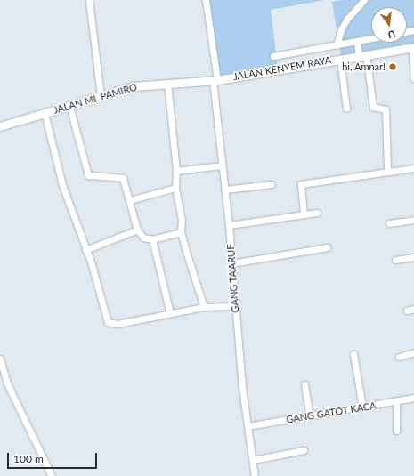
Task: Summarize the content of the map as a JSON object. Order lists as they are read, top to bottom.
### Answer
{
  "streets": {
    "street": [
      "JALAN KENYEM RAYA",
      "JALAN ML PAMIRO",
      "GANG TA'ARUF",
      "GANG GATOT KACA"
    ]
  },
  "crossings": [
    ["JALAN KENYEM RAYA", "JALAN ML PAMIRO"],
    ["JALAN KENYEM RAYA", "GANG TA'ARUF"],
    ["JALAN ML PAMIRO", "GANG TA'ARUF"],
    ["GANG TA'ARUF", "GANG GATOT KACA"]
  ],
  "places": ["hi, Amnar!"],
  "scale_bar": "100 m",
  "north": "bottom"
}
